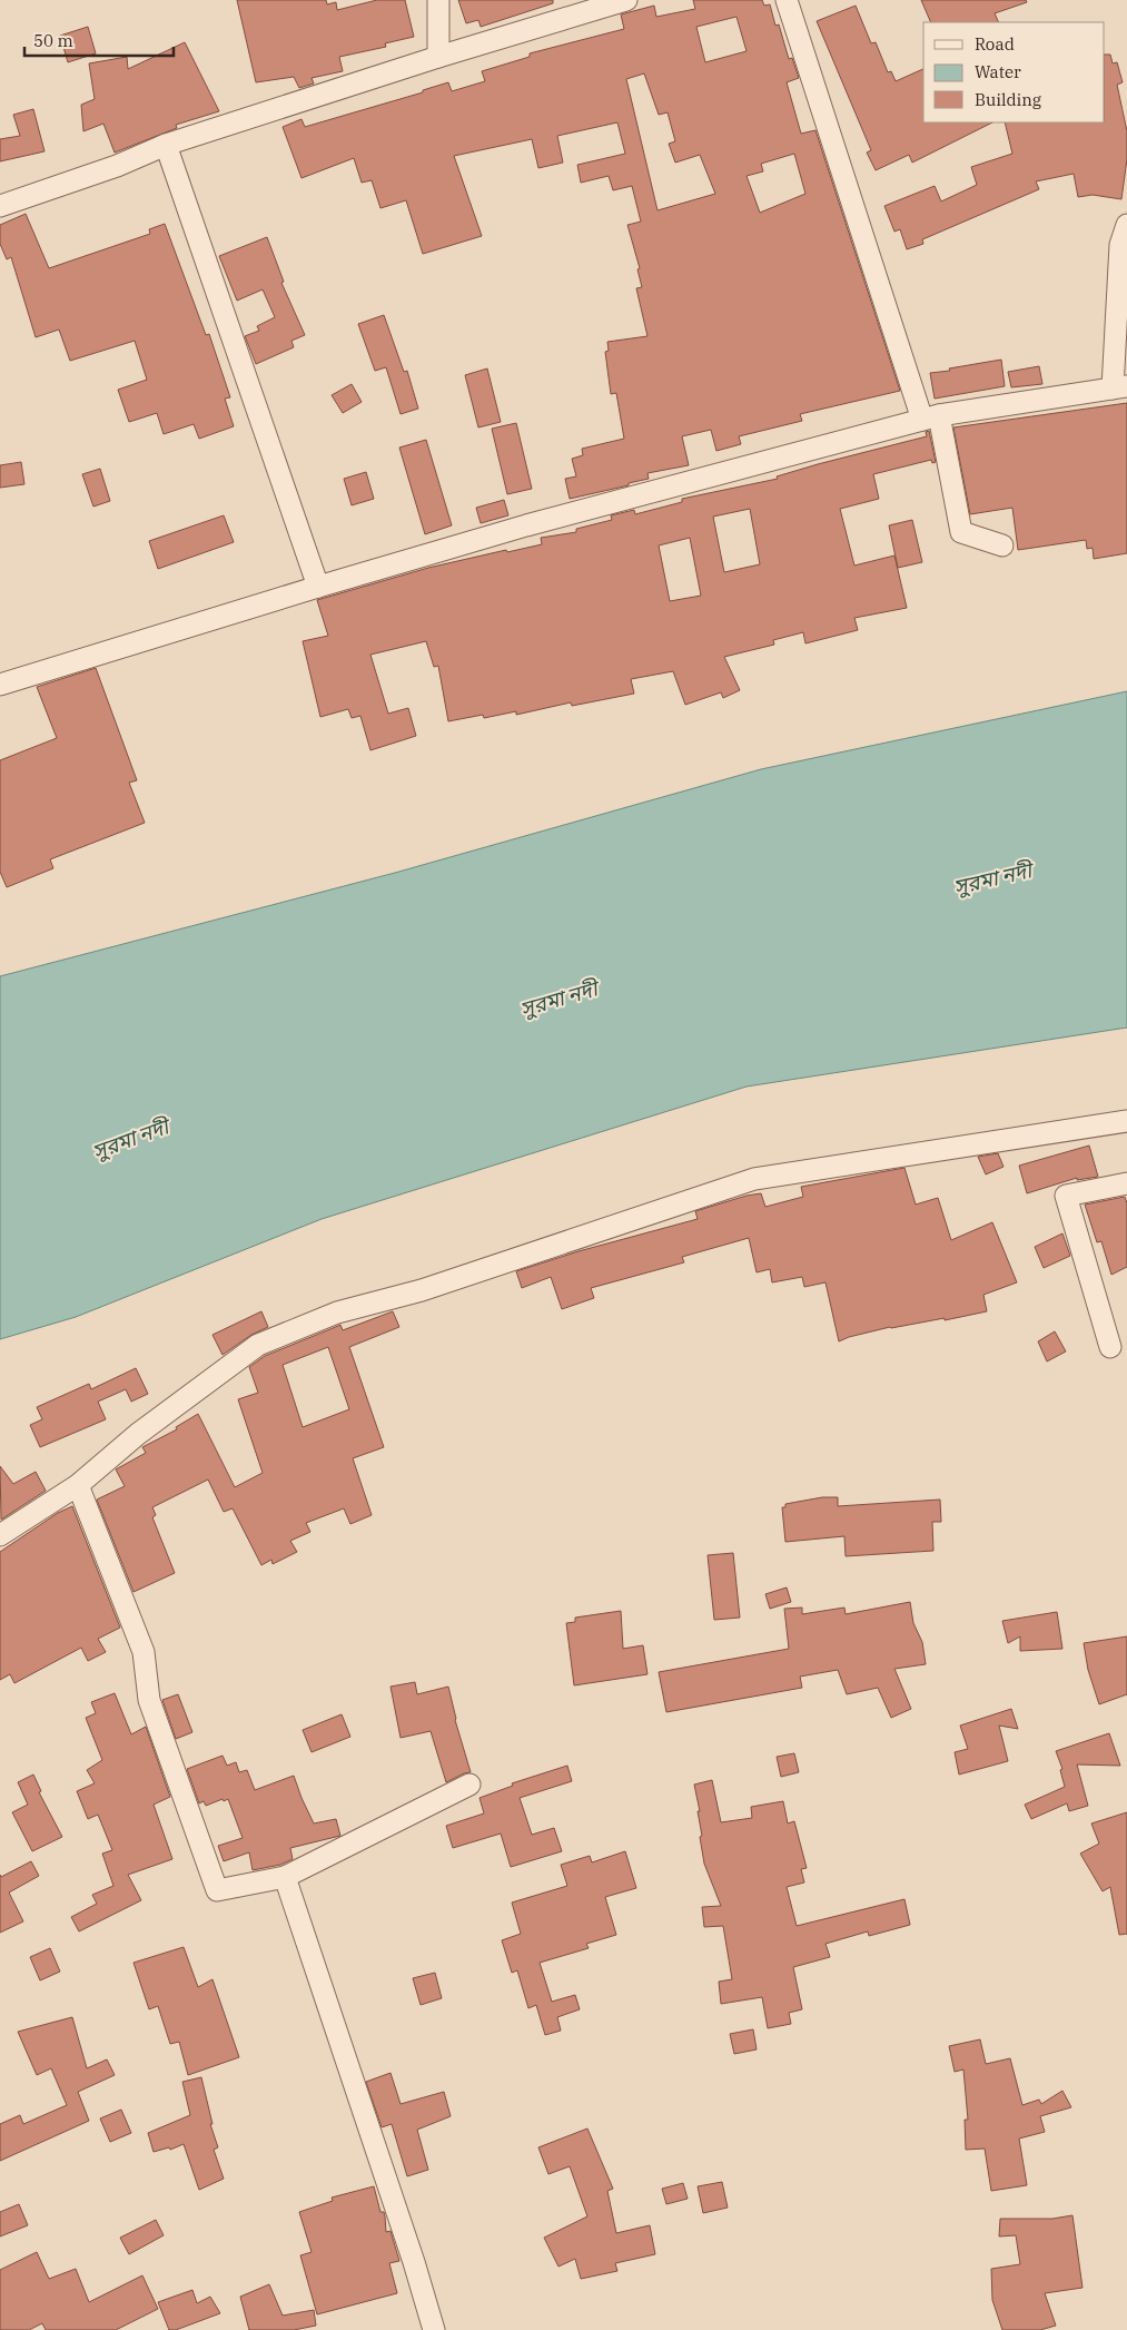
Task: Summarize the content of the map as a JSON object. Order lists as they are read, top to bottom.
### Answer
{
  "water": ["সুরমা নদী"],
  "legend": ["Road", "Water", "Building"],
  "scale_bar": "50 m"
}
